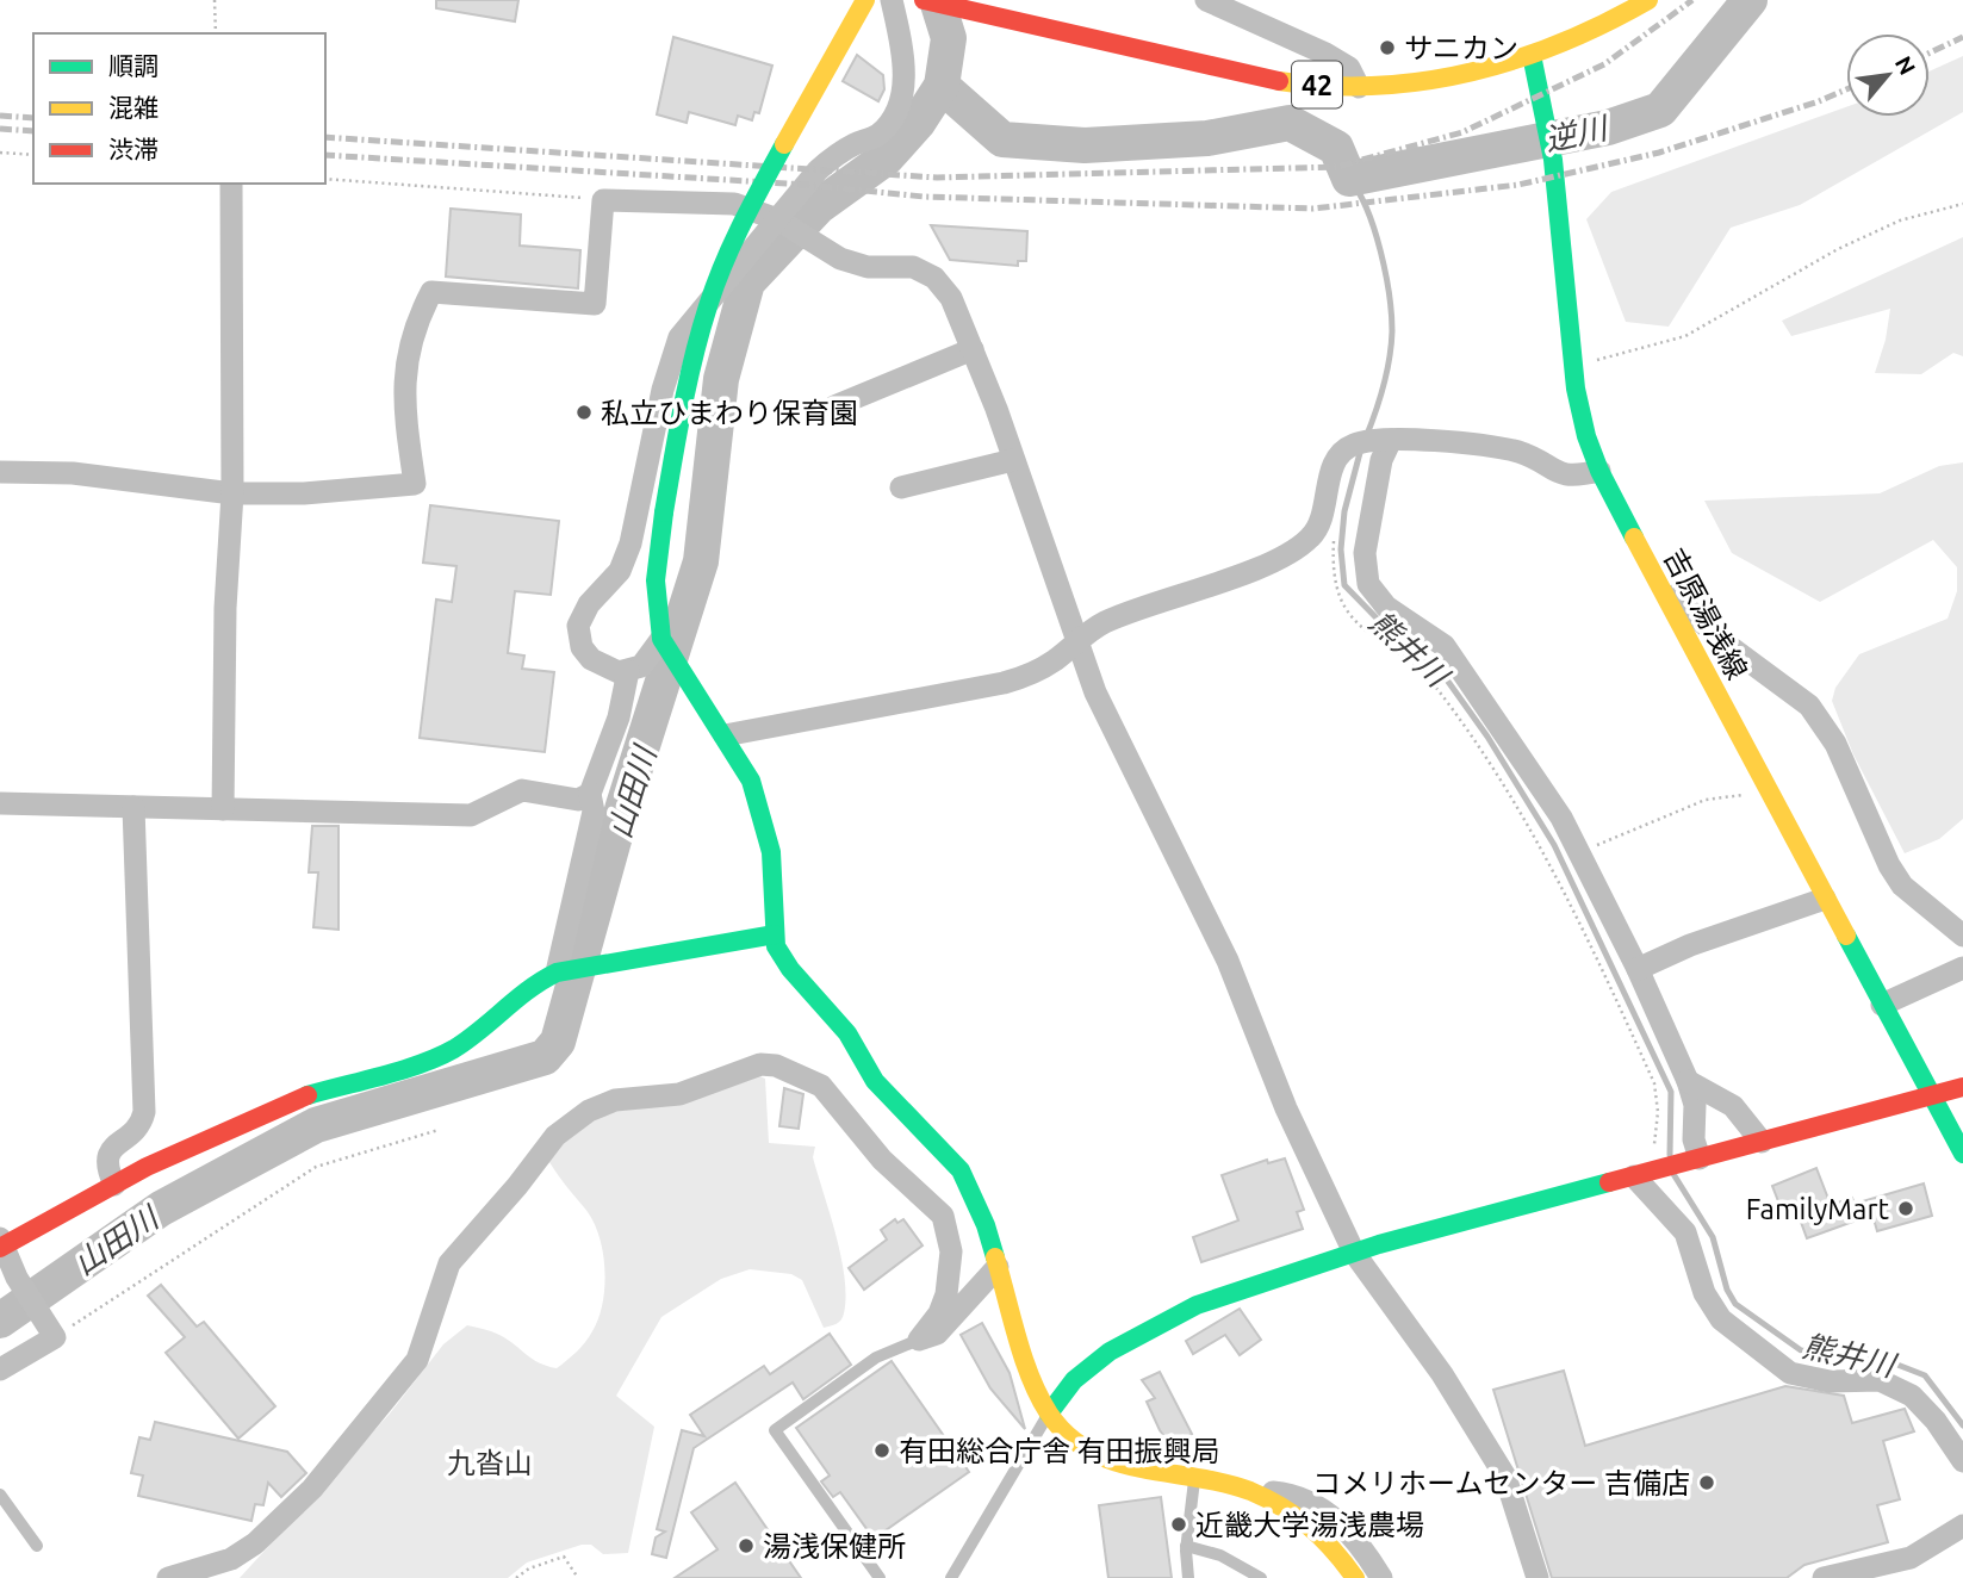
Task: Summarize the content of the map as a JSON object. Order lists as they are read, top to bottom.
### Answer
{
  "streets": {
    "main road": ["42", "吉原湯浅線"]
  },
  "crossings": [
    ["42", "吉原湯浅線"]
  ],
  "water": ["逆川", "熊井川", "山田川"],
  "parks": ["九沓山"],
  "places": [
    "サニカン",
    "私立ひまわり保育園",
    "FamilyMart",
    "有田総合庁舎 有田振興局",
    "コメリホームセンター 吉備店",
    "近畿大学湯浅農場",
    "湯浅保健所"
  ],
  "legend": ["順調", "混雑", "渋滞"],
  "north": "top right"
}
